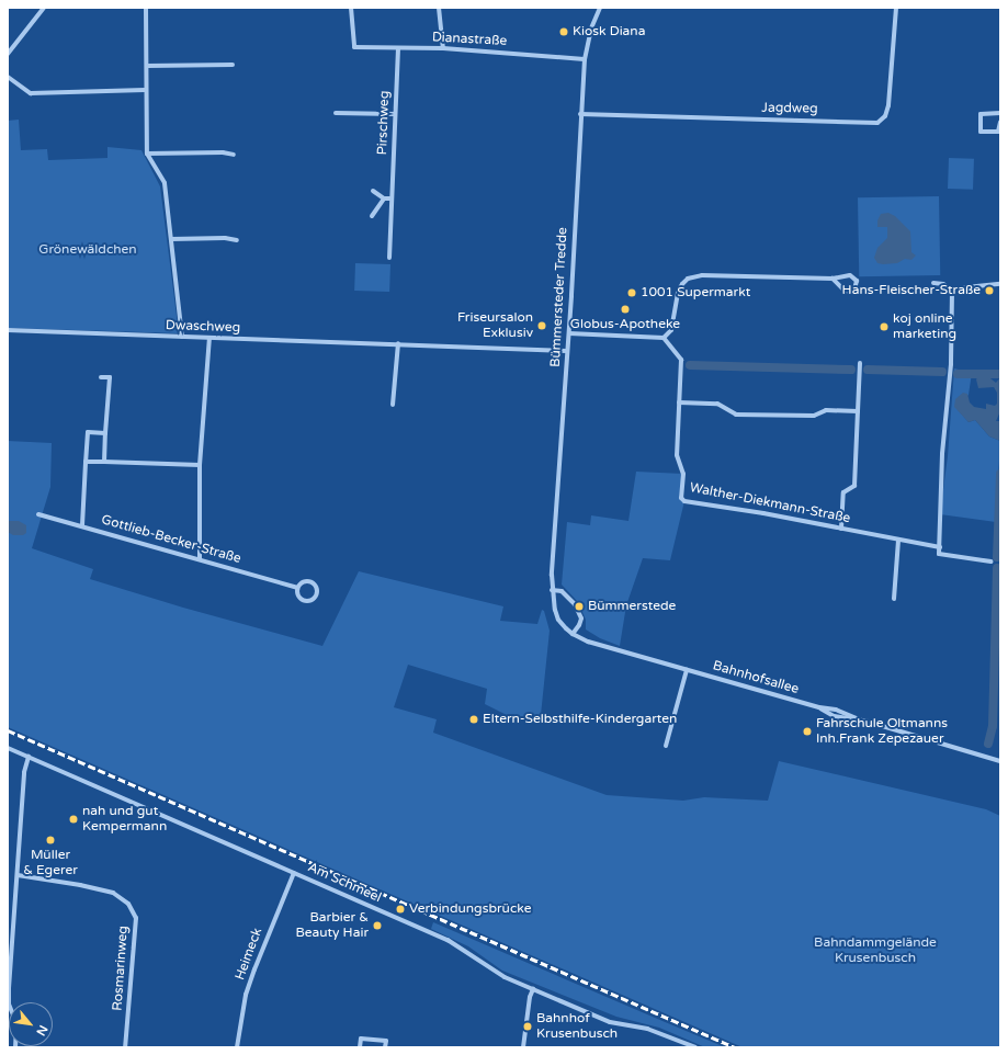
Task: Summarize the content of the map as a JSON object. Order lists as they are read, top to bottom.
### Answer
{
  "streets": {
    "street": [
      "Dianastraße",
      "Jagdweg",
      "Pirschweg",
      "Bümmersteder Tredde",
      "Dwaschweg",
      "Walther-Diekmann-Straße",
      "Gottlieb-Becker-Straße",
      "Bahnhofsallee",
      "Am Schmeel",
      "Heimeck",
      "Rosmarinweg"
    ]
  },
  "crossings": [
    ["Dianastraße", "Pirschweg"],
    ["Dianastraße", "Bümmersteder Tredde"],
    ["Jagdweg", "Bümmersteder Tredde"],
    ["Bümmersteder Tredde", "Dwaschweg"],
    ["Bümmersteder Tredde", "Bahnhofsallee"],
    ["Am Schmeel", "Heimeck"]
  ],
  "parks": ["Grönewäldchen", "Bahndammgelände Krusenbusch"],
  "places": [
    "Kiosk Diana",
    "Hans-Fleischer-Straße",
    "1001 Supermarkt",
    "Globus-Apotheke",
    "Friseursalon Exklusiv",
    "koj online marketing",
    "Bümmerstede",
    "Eltern-Selbsthilfe-Kindergarten",
    "Fahrschule Oltmanns Inh.Frank Zepezauer",
    "nah und gut Kempermann",
    "Müller & Egerer",
    "Verbindungsbrücke",
    "Barbier & Beauty Hair",
    "Bahnhof Krusenbusch"
  ],
  "north": "bottom right"
}
